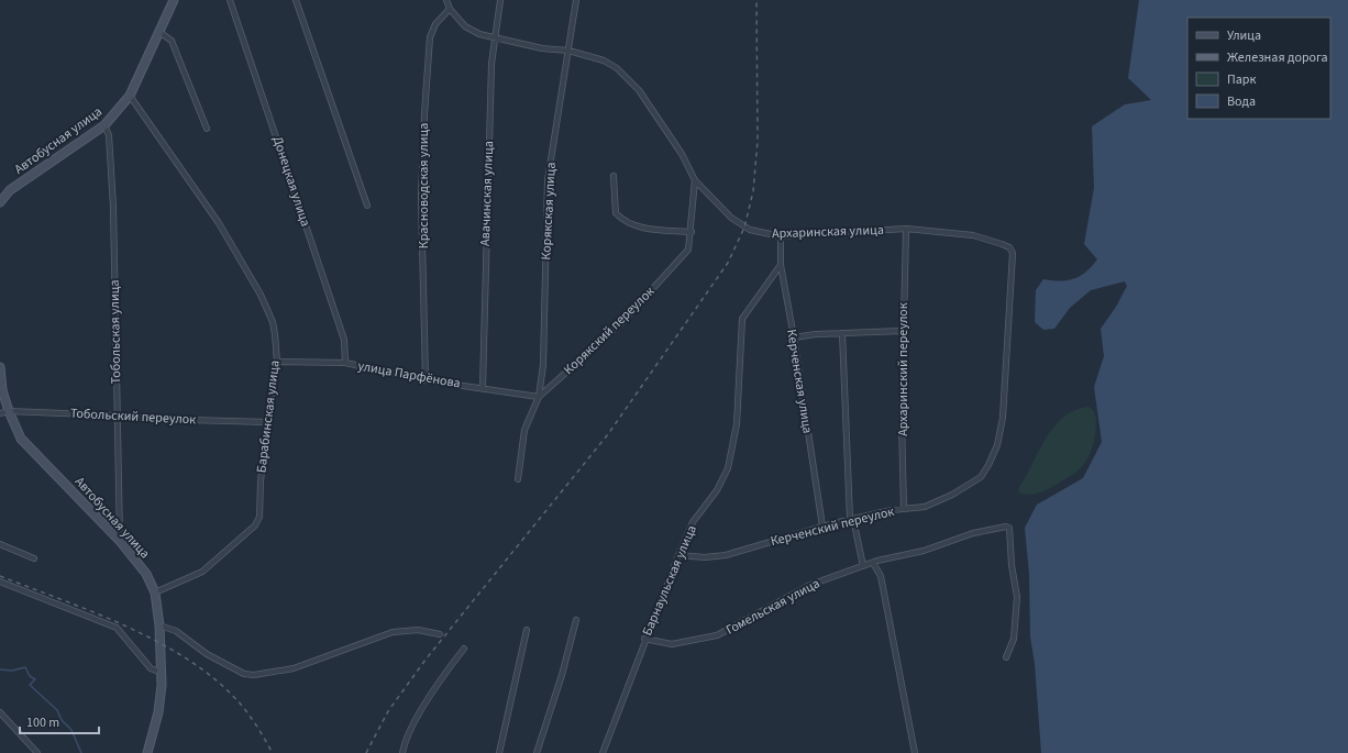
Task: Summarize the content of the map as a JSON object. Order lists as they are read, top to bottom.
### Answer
{
  "streets": {
    "street": [
      "Автобусная улица",
      "Донецкая улица",
      "Красноводская улица",
      "Авачинская улица",
      "Корякская улица",
      "Архаринская улица",
      "Корякский переулок",
      "Тобольская улица",
      "Архаринский переулок",
      "улица Парфёнова",
      "Керченская улица",
      "Тобольский переулок",
      "Барабинская улица",
      "Керченский переулок",
      "Барнаульская улица",
      "Гомельская улица"
    ]
  },
  "crossings": [
    ["Автобусная улица", "Тобольская улица"],
    ["Автобусная улица", "Тобольский переулок"],
    ["Автобусная улица", "Барабинская улица"],
    ["Донецкая улица", "улица Парфёнова"],
    ["Красноводская улица", "Архаринская улица"],
    ["Красноводская улица", "улица Парфёнова"],
    ["Авачинская улица", "Архаринская улица"],
    ["Авачинская улица", "улица Парфёнова"],
    ["Корякская улица", "Архаринская улица"],
    ["Корякская улица", "Корякский переулок"],
    ["Корякская улица", "улица Парфёнова"],
    ["Архаринская улица", "Корякский переулок"],
    ["Архаринская улица", "Архаринский переулок"],
    ["Архаринская улица", "Керченская улица"],
    ["Архаринская улица", "Керченский переулок"],
    ["Корякский переулок", "улица Парфёнова"],
    ["Тобольская улица", "Тобольский переулок"],
    ["Архаринский переулок", "Керченский переулок"],
    ["улица Парфёнова", "Барабинская улица"],
    ["Керченская улица", "Керченский переулок"],
    ["Керченская улица", "Барнаульская улица"],
    ["Тобольский переулок", "Барабинская улица"],
    ["Керченский переулок", "Барнаульская улица"],
    ["Барнаульская улица", "Гомельская улица"]
  ],
  "legend": [
    "Улица",
    "Железная дорога",
    "Парк",
    "Вода"
  ],
  "scale_bar": "100 m"
}
